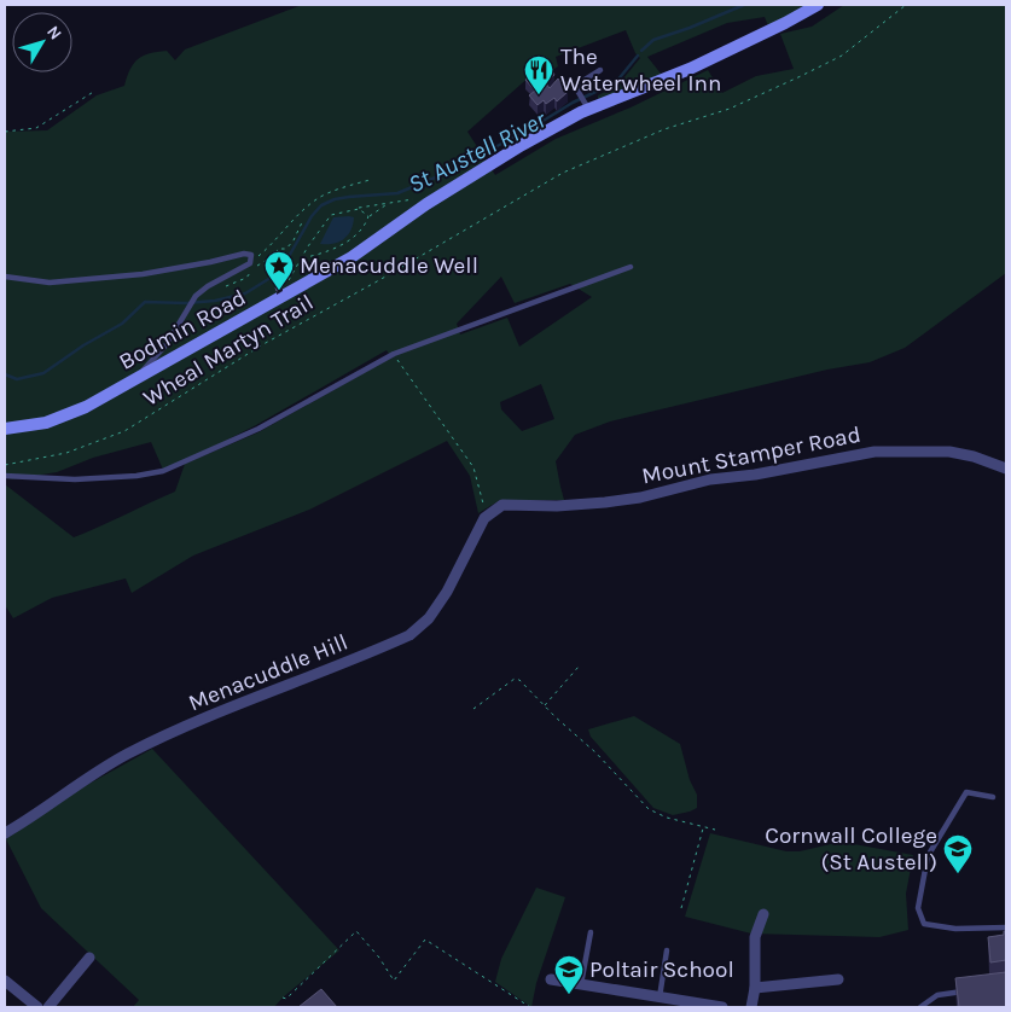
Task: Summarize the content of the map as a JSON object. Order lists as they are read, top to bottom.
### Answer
{
  "streets": {
    "main road": ["Bodmin Road"],
    "street": ["Mount Stamper Road", "Menacuddle Hill"],
    "path": ["Wheal Martyn Trail"]
  },
  "crossings": [
    ["Mount Stamper Road", "Menacuddle Hill"]
  ],
  "water": ["St Austell River"],
  "places": {
    "restaurant": ["The Waterwheel Inn"],
    "place": ["Menacuddle Well"],
    "school or university": ["Cornwall College (St Austell)", "Poltair School"]
  },
  "north": "top right"
}
